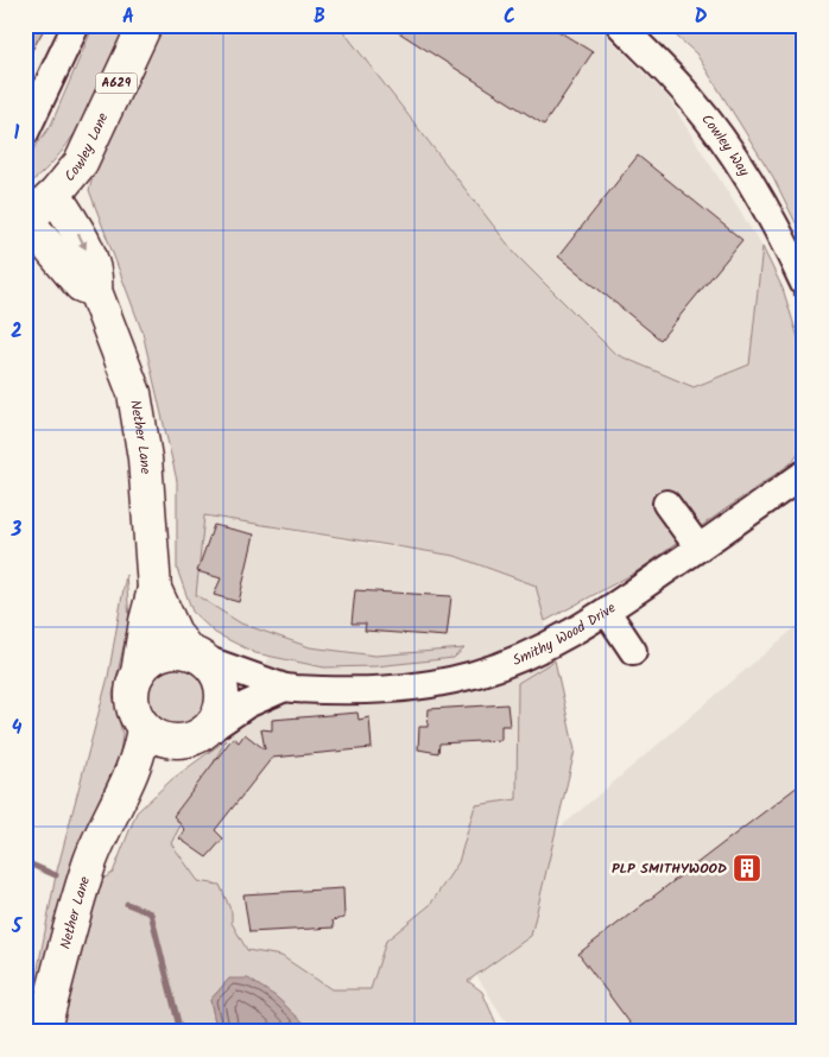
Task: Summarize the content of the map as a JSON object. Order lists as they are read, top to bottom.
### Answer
{
  "streets": {
    "main road": ["A629", "Cowley Lane", "Nether Lane"],
    "street": ["Cowley Way", "Smithy Wood Drive"]
  },
  "crossings": [
    ["Cowley Lane", "Nether Lane"],
    ["Nether Lane", "Smithy Wood Drive"]
  ],
  "places": {
    "building": ["PLP SMITHYWOOD"]
  },
  "grid": {
    "columns": [
      "A",
      "B",
      "C",
      "D"
    ],
    "rows": [
      "1",
      "2",
      "3",
      "4",
      "5"
    ]
  }
}
